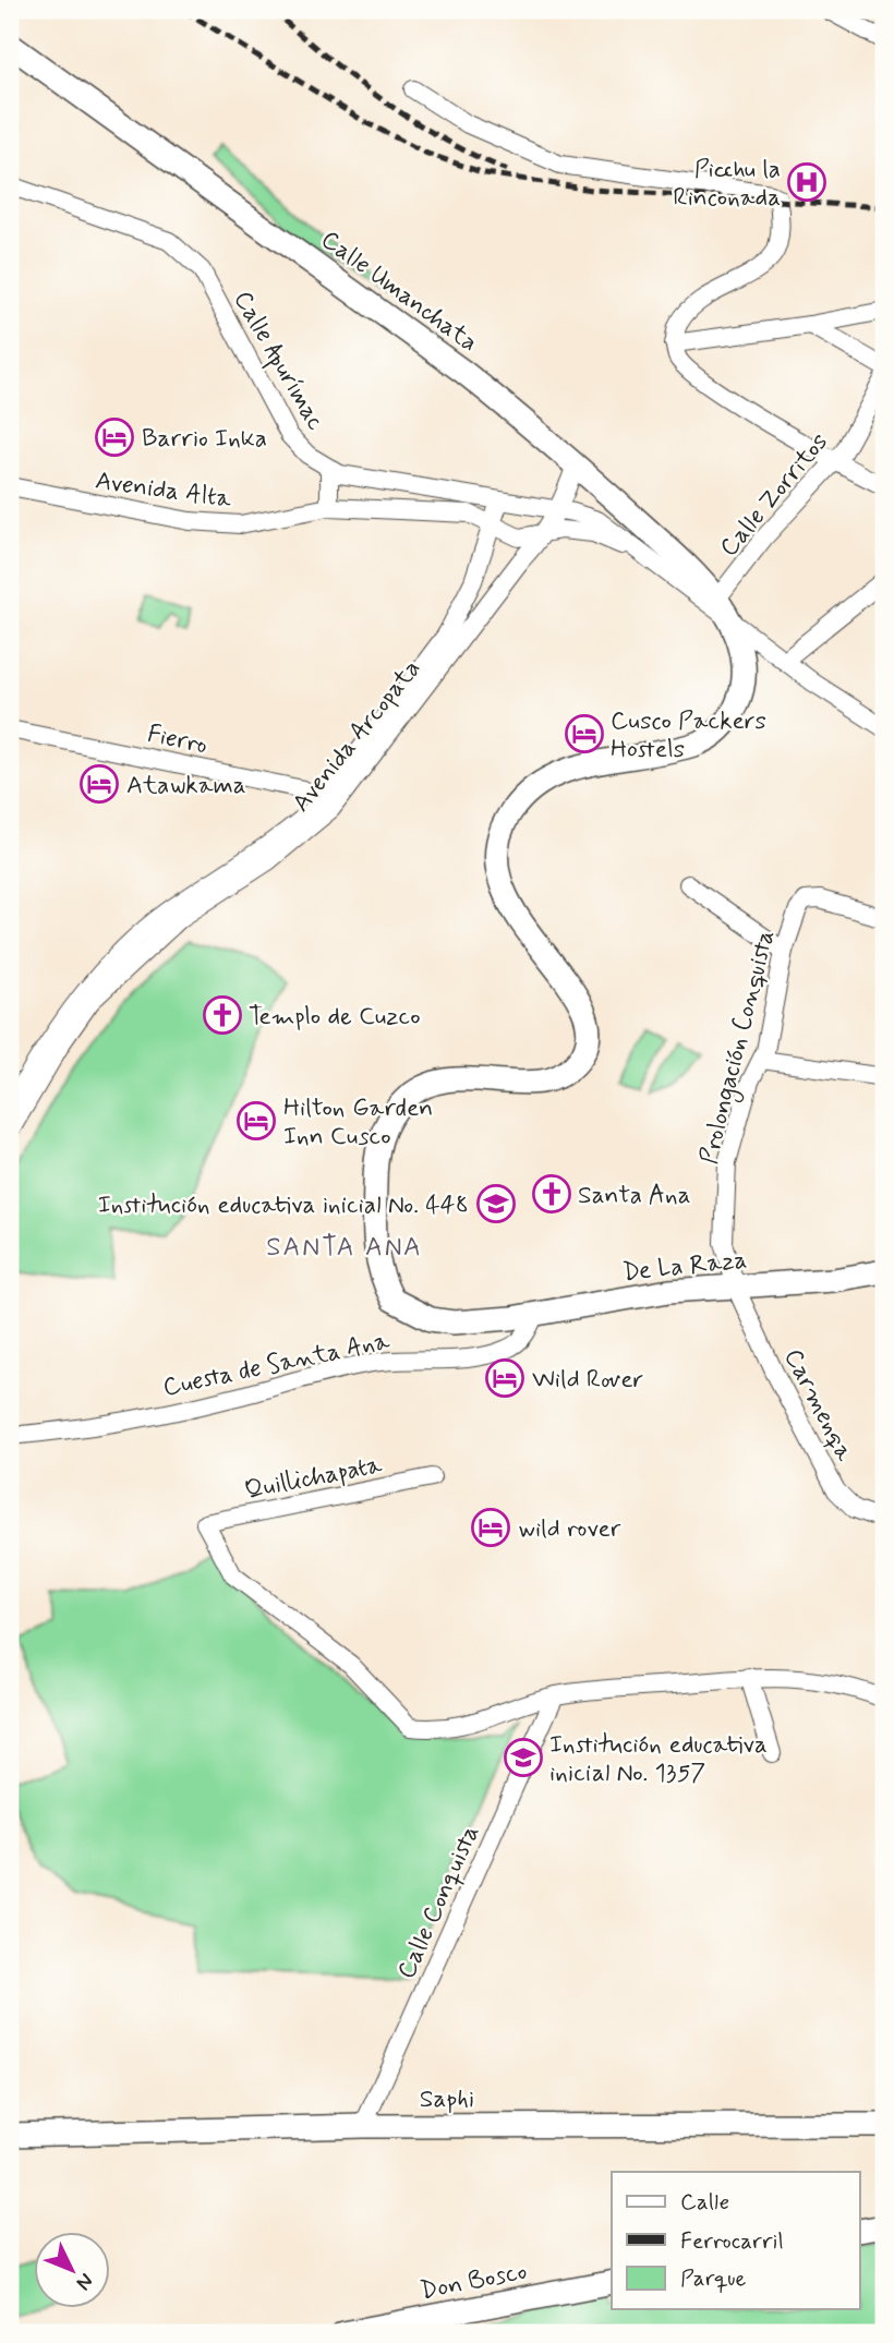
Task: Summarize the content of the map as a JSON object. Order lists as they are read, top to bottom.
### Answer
{
  "streets": {
    "main road": [
      "Calle Umanchata",
      "De La Raza",
      "Saphi",
      "Don Bosco"
    ],
    "street": [
      "Calle Apurímac",
      "Avenida Alta",
      "Calle Zorritos",
      "Avenida Arcopata",
      "Fierro",
      "Prolongación Conquista",
      "Cuesta de Santa Ana",
      "Carmenqa",
      "Quillichapata",
      "Calle Conquista"
    ]
  },
  "crossings": [
    ["Calle Umanchata", "Calle Apurímac"],
    ["Calle Umanchata", "Calle Zorritos"],
    ["Calle Umanchata", "Avenida Arcopata"],
    ["Calle Umanchata", "De La Raza"],
    ["Calle Apurímac", "Avenida Alta"],
    ["Calle Apurímac", "Calle Zorritos"],
    ["Calle Apurímac", "Avenida Arcopata"],
    ["Calle Apurímac", "De La Raza"],
    ["Avenida Alta", "Avenida Arcopata"],
    ["Calle Zorritos", "De La Raza"],
    ["Avenida Arcopata", "Fierro"],
    ["Prolongación Conquista", "De La Raza"],
    ["Prolongación Conquista", "Carmenqa"],
    ["De La Raza", "Cuesta de Santa Ana"],
    ["De La Raza", "Carmenqa"],
    ["Quillichapata", "Calle Conquista"],
    ["Calle Conquista", "Saphi"]
  ],
  "districts": ["SANTA ANA"],
  "places": {
    "hospital": ["Picchu la Rinconada"],
    "hotel": [
      "Barrio Inka",
      "Cusco Packers Hostels",
      "Atawkama",
      "Hilton Garden Inn Cusco",
      "Wild Rover",
      "wild rover"
    ],
    "church": ["Templo de Cuzco", "Santa Ana"],
    "school or university": ["Institución educativa inicial No. 448", "Institución educativa inicial No. 1357"]
  },
  "legend": ["Calle", "Ferrocarril", "Parque"],
  "north": "bottom right"
}
